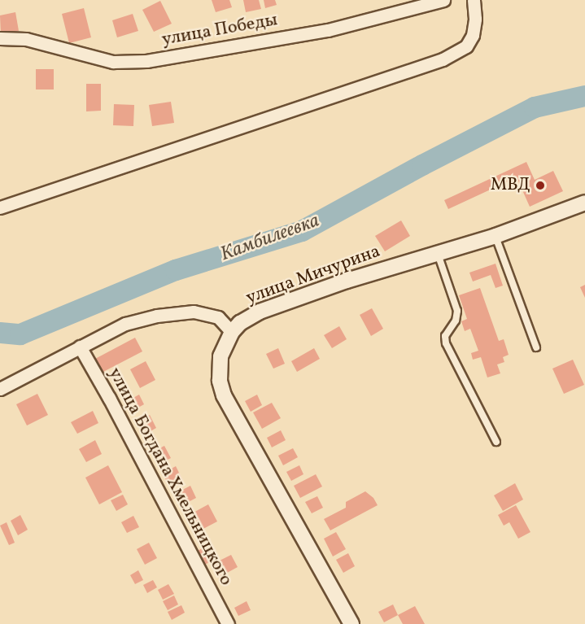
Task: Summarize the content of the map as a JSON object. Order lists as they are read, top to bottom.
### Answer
{
  "streets": {
    "street": ["улица Победы", "улица Мичурина", "улица Богдана Хмельницкого"]
  },
  "water": ["Камбилеевка"],
  "places": ["МВД"]
}
